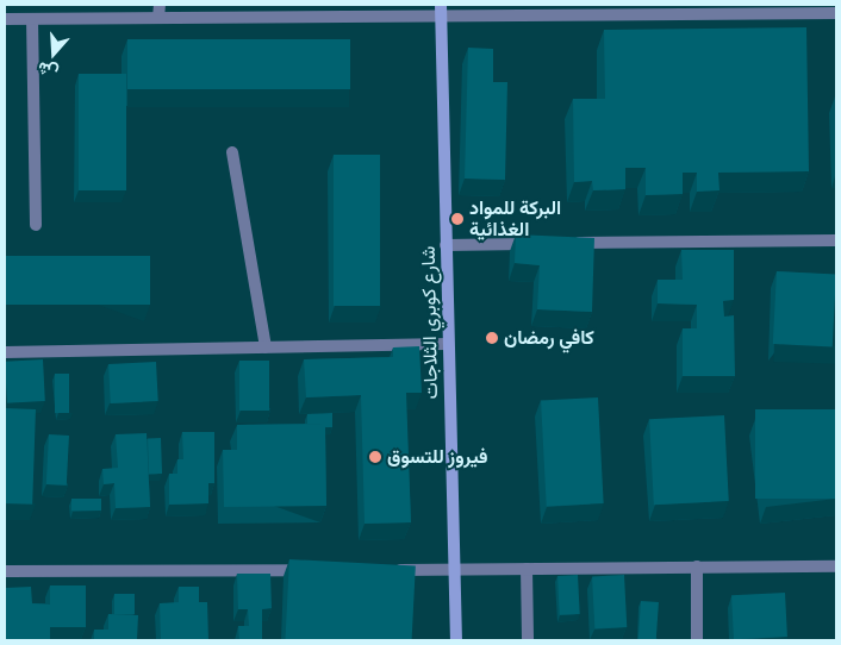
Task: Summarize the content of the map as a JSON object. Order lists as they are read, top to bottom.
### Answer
{
  "streets": {
    "main road": ["شارع كوبري الثلاجات"]
  },
  "places": ["البركة للمواد الغذائية", "كافي رمضان", "فيروز للتسوق"],
  "north": "bottom"
}
